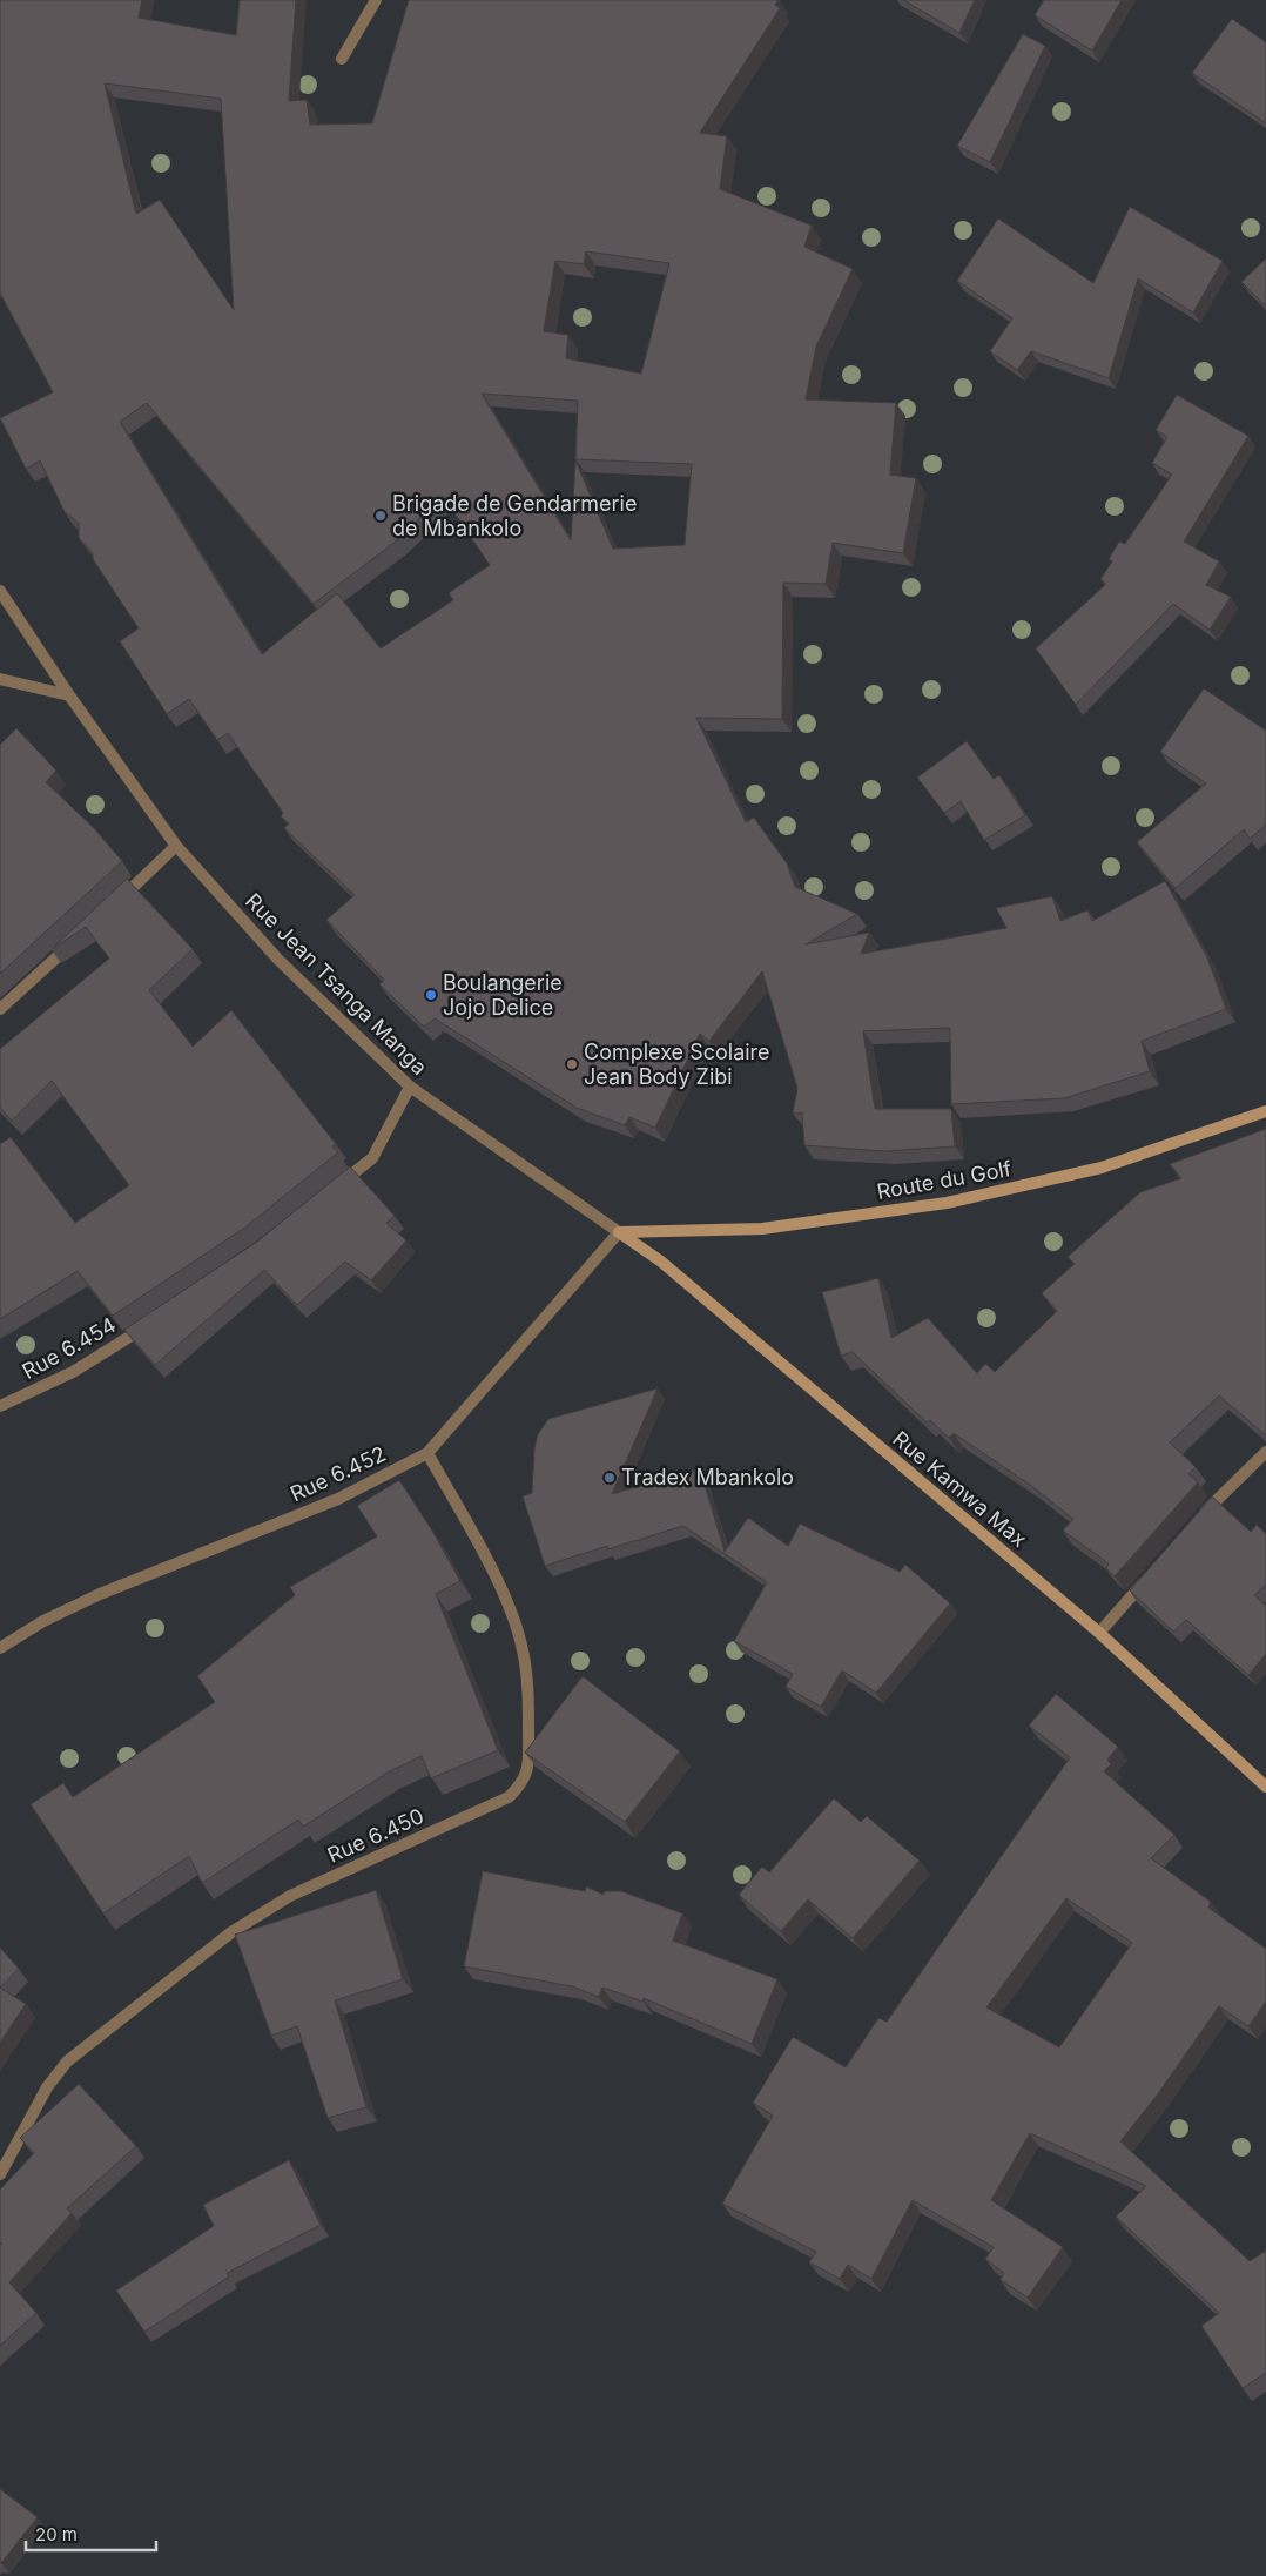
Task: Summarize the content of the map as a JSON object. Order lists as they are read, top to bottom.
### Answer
{
  "streets": {
    "main road": ["Route du Golf", "Rue Kamwa Max"],
    "street": [
      "Rue Jean Tsanga Manga",
      "Rue 6.454",
      "Rue 6.452",
      "Rue 6.450"
    ]
  },
  "crossings": [
    ["Rue Jean Tsanga Manga", "Route du Golf"],
    ["Rue Jean Tsanga Manga", "Rue 6.452"],
    ["Rue Jean Tsanga Manga", "Rue Kamwa Max"],
    ["Route du Golf", "Rue 6.452"],
    ["Route du Golf", "Rue Kamwa Max"],
    ["Rue 6.452", "Rue Kamwa Max"],
    ["Rue 6.452", "Rue 6.450"]
  ],
  "places": [
    "Brigade de Gendarmerie de Mbankolo",
    "Boulangerie Jojo Delice",
    "Complexe Scolaire Jean Body Zibi",
    "Tradex Mbankolo"
  ],
  "scale_bar": "20 m"
}
